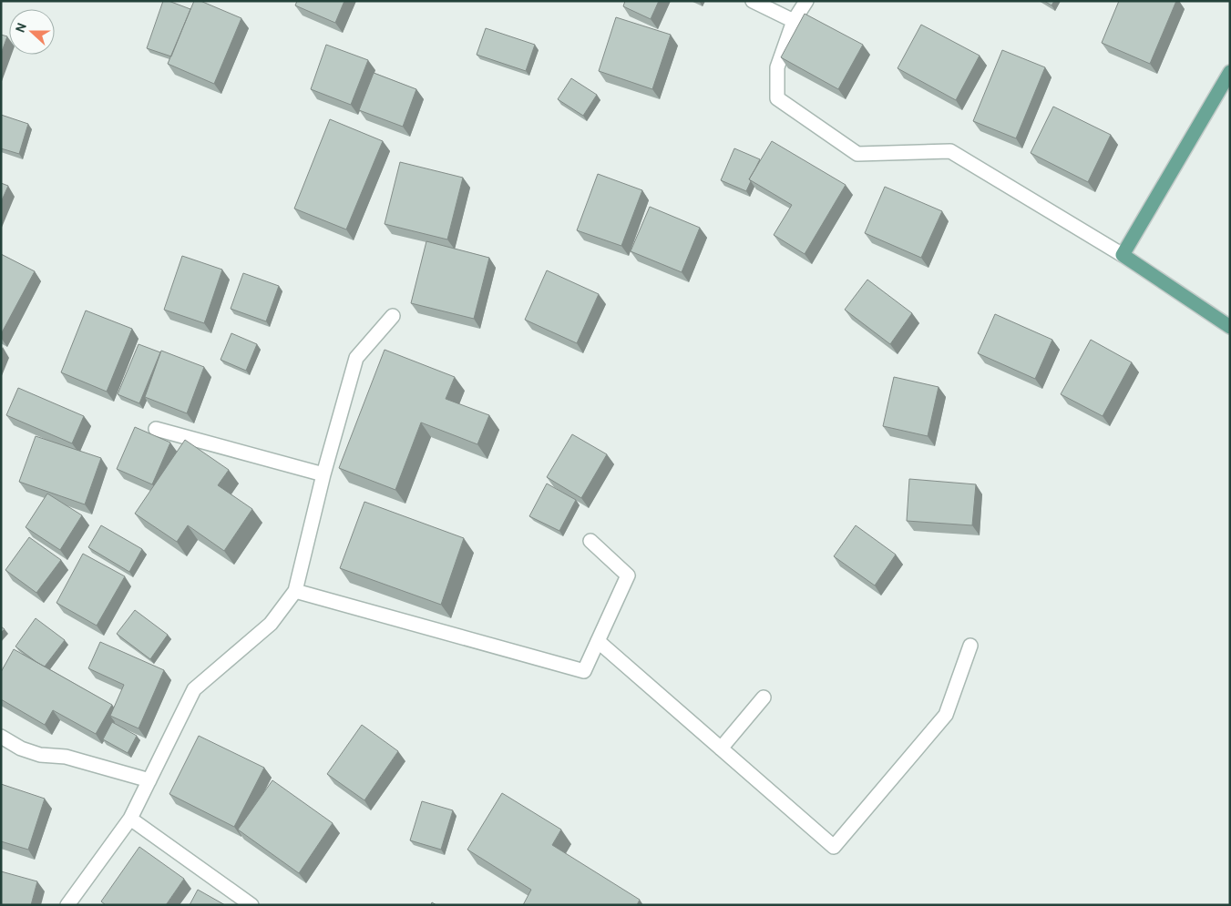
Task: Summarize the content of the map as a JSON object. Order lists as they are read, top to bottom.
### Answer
{
  "north": "left"
}
